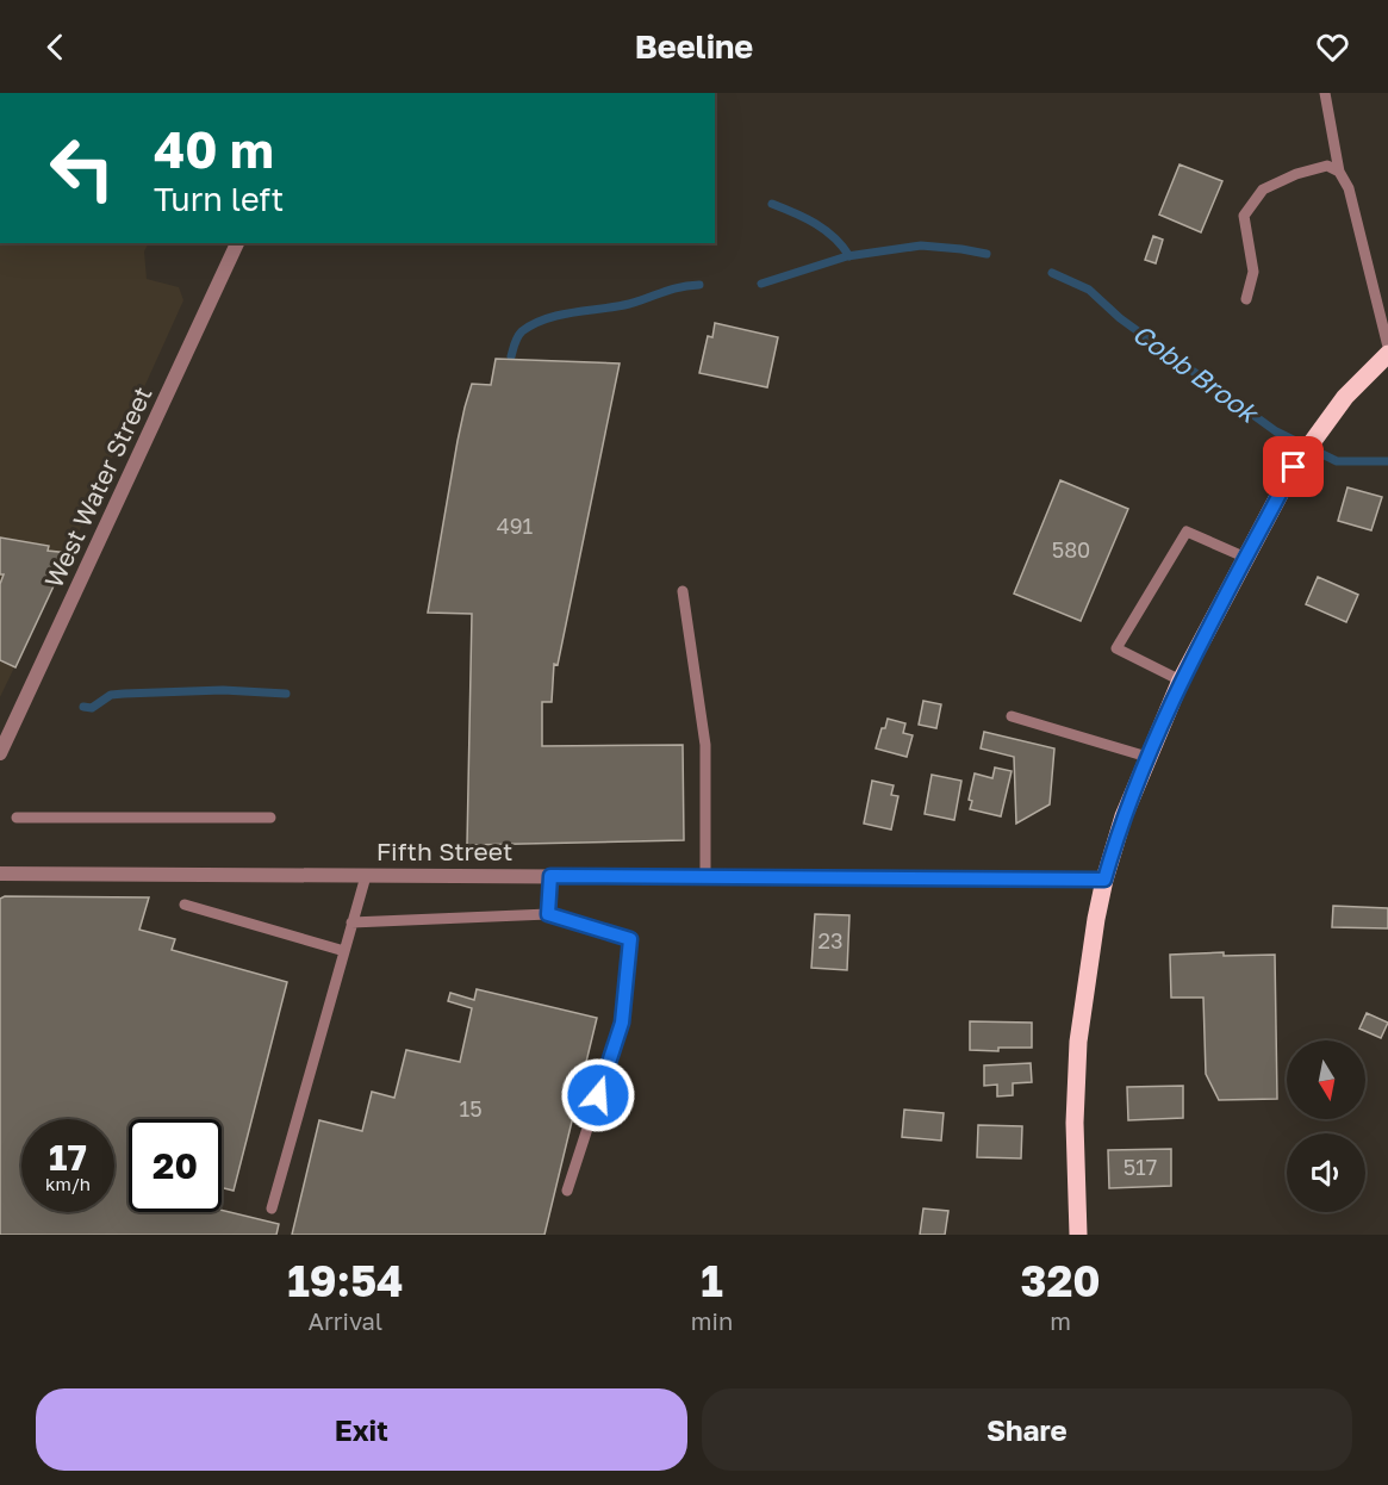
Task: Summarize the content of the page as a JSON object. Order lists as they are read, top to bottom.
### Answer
{
  "streets": {
    "street": ["West Water Street", "Fifth Street"]
  },
  "water": ["Cobb Brook"],
  "house_numbers": [
    "491",
    "580",
    "23",
    "15",
    "517"
  ],
  "north": "bottom",
  "page": {
    "header": "Beeline",
    "turn": ["40 m", "Turn left"],
    "speed": "17 km/h",
    "limit": "20",
    "eta": [
      "19:54",
      "Arrival",
      "1",
      "min",
      "320",
      "m"
    ],
    "buttons": ["Exit", "Share"]
  }
}
